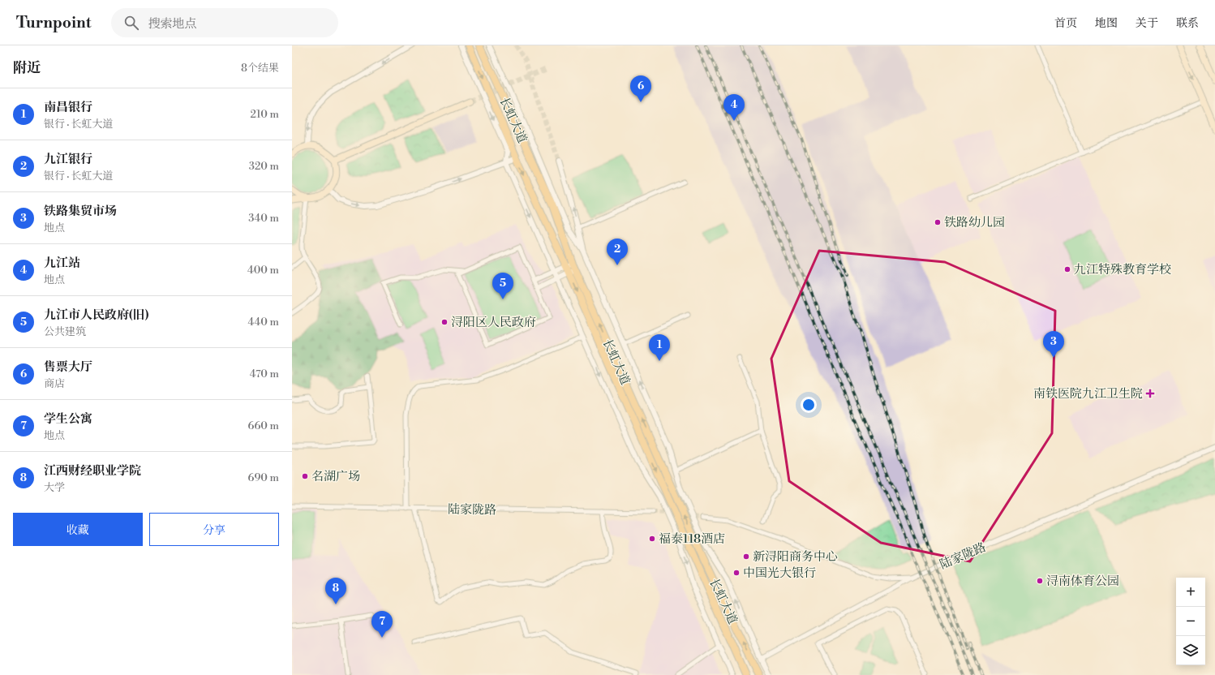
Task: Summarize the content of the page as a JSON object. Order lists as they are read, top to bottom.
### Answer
{
  "streets": {
    "highway": ["长虹大道"],
    "street": ["陆家陇路"]
  },
  "places": {
    "other": [
      "铁路幼儿园",
      "九江特殊教育学校",
      "浔阳区人民政府",
      "名湖广场",
      "福泰118酒店",
      "新浔阳商务中心",
      "中国光大银行",
      "浔南体育公园"
    ],
    "health": ["南铁医院九江卫生院"]
  },
  "page": {
    "header": "Turnpoint",
    "search": "搜索地点",
    "nav": [
      "首页",
      "地图",
      "关于",
      "联系"
    ],
    "heading": ["附近", "8个结果"],
    "pins": [
      "6",
      "4",
      "2",
      "5",
      "3",
      "1",
      "8",
      "7"
    ],
    "list": [
      {
        "mark": "1",
        "name": "南昌银行",
        "note": "银行 · 长虹大道",
        "value": "210 m"
      },
      {
        "mark": "2",
        "name": "九江银行",
        "note": "银行 · 长虹大道",
        "value": "320 m"
      },
      {
        "mark": "3",
        "name": "铁路集贸市场",
        "note": "地点",
        "value": "340 m"
      },
      {
        "mark": "4",
        "name": "九江站",
        "note": "地点",
        "value": "400 m"
      },
      {
        "mark": "5",
        "name": "九江市人民政府(旧)",
        "note": "公共建筑",
        "value": "440 m"
      },
      {
        "mark": "6",
        "name": "售票大厅",
        "note": "商店",
        "value": "470 m"
      },
      {
        "mark": "7",
        "name": "学生公寓",
        "note": "地点",
        "value": "660 m"
      },
      {
        "mark": "8",
        "name": "江西财经职业学院",
        "note": "大学",
        "value": "690 m"
      }
    ],
    "buttons": ["收藏", "分享"],
    "map_buttons": ["+", "−"]
  }
}
